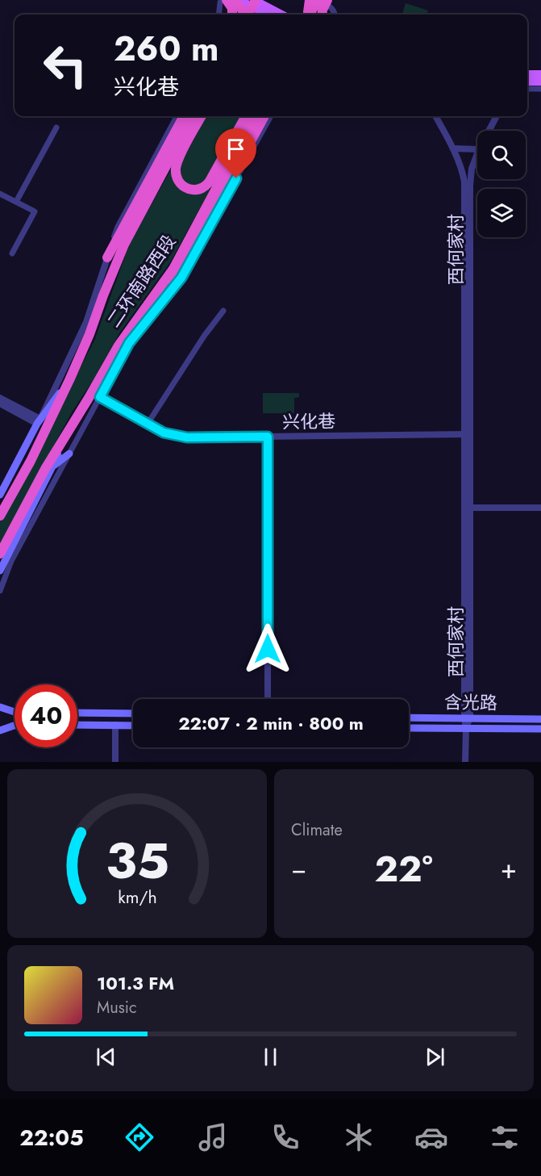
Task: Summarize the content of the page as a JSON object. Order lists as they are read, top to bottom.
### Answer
{
  "streets": {
    "highway": ["二环南路西段"],
    "main road": ["含光路"],
    "street": ["西何家村", "兴化巷"]
  },
  "crossings": [
    ["西何家村", "兴化巷"],
    ["西何家村", "含光路"]
  ],
  "page": {
    "turn": ["260 m", "兴化巷"],
    "limit": "40",
    "trip": "22:07 · 2 min · 800 m",
    "tile": "Climate",
    "heat": ["−", "22°", "+"],
    "song": ["101.3 FM", "Music"],
    "tabs": "22:05",
    "gauge": ["35", "km/h"]
  }
}
